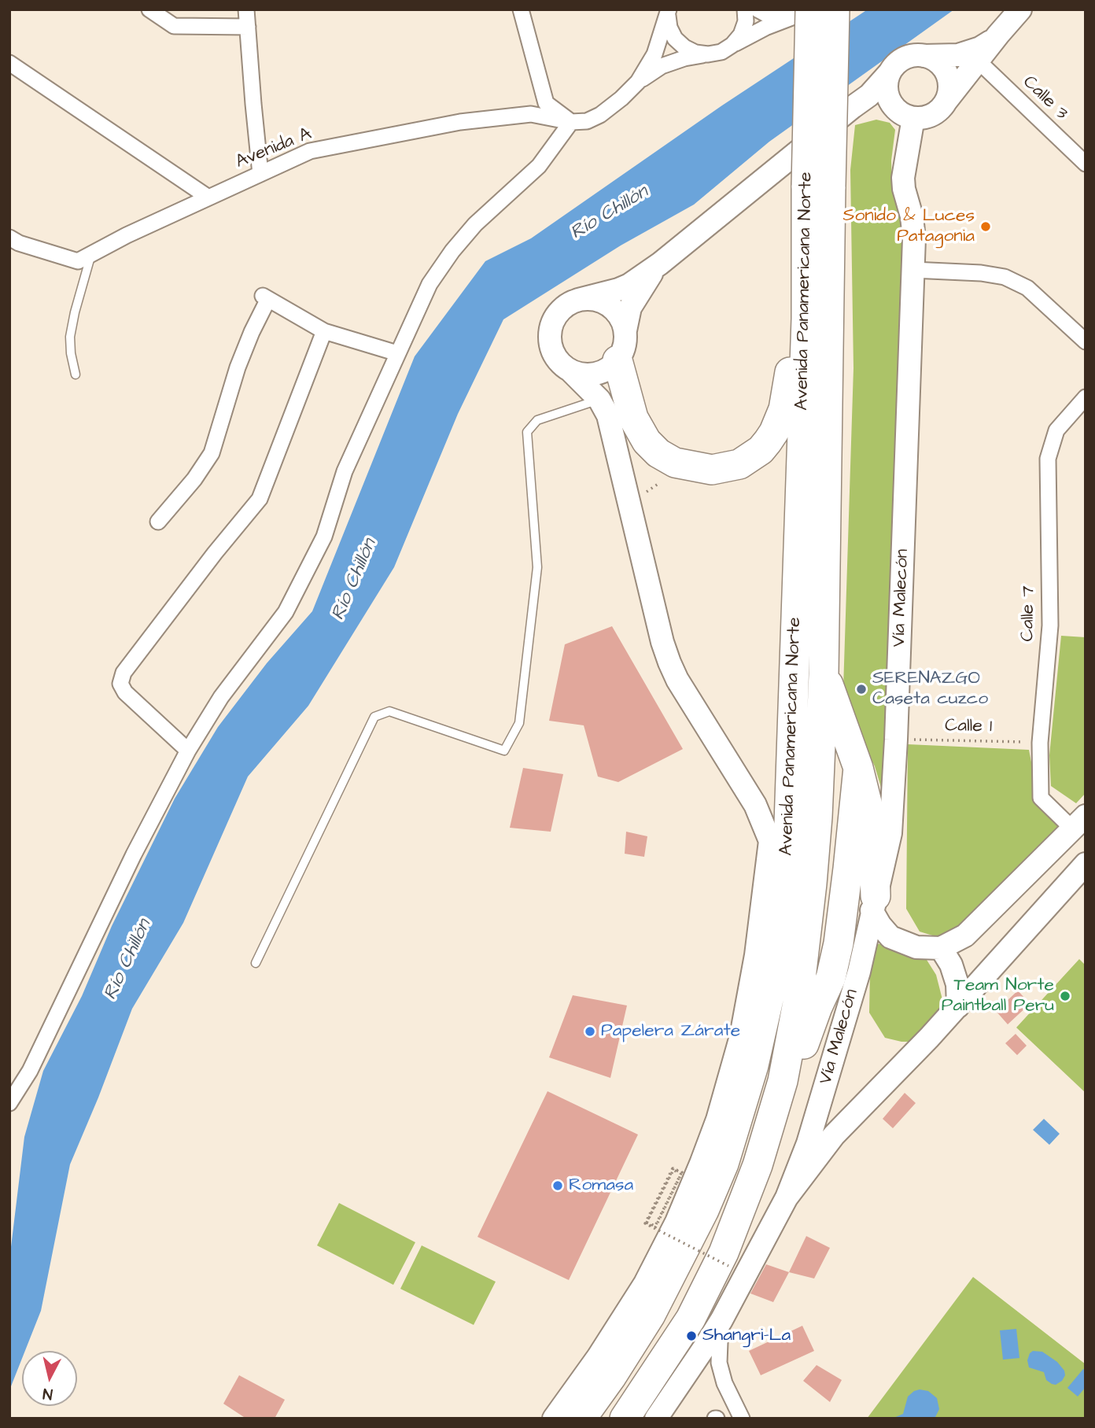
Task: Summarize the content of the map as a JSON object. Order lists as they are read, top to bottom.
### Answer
{
  "streets": {
    "highway": ["Avenida Panamericana Norte"],
    "main road": ["Vía Malecón"],
    "street": ["Calle 3", "Avenida A", "Calle 7"],
    "path": ["Calle 1"]
  },
  "crossings": [
    ["Vía Malecón", "Calle 1"],
    ["Calle 7", "Calle 1"]
  ],
  "water": ["Río Chillón"],
  "places": [
    "Sonido & Luces Patagonia",
    "SERENAZGO Caseta cuzco",
    "Team Norte Paintball Peru",
    "Papelera Zárate",
    "Romasa",
    "Shangri-La"
  ],
  "north": "bottom"
}
